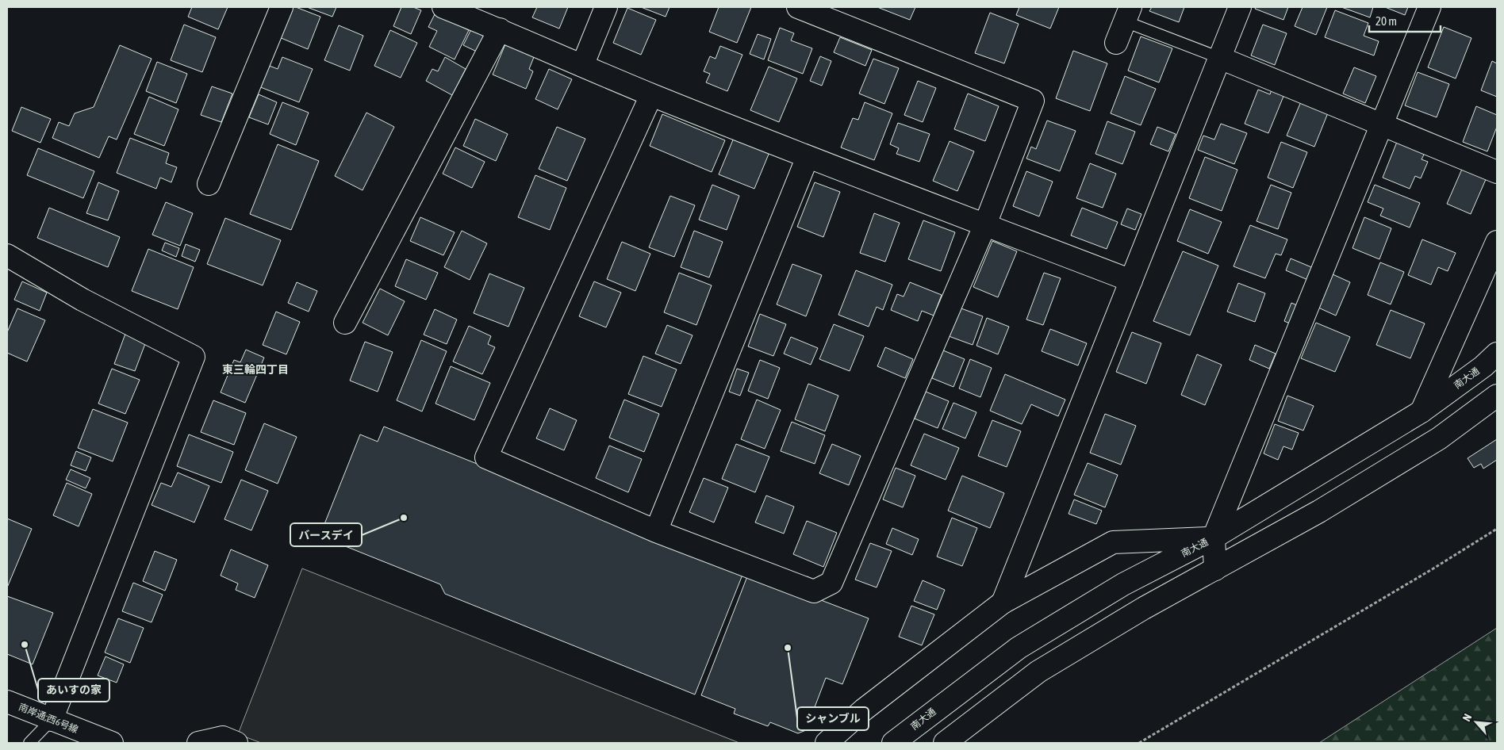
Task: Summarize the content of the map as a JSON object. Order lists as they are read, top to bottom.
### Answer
{
  "streets": {
    "street": ["南大通", "南岸通;西6号線"]
  },
  "districts": ["東三輪四丁目"],
  "places": ["バースデイ", "あいすの家", "シャンブル"],
  "scale_bar": "20 m",
  "north": "top left"
}
